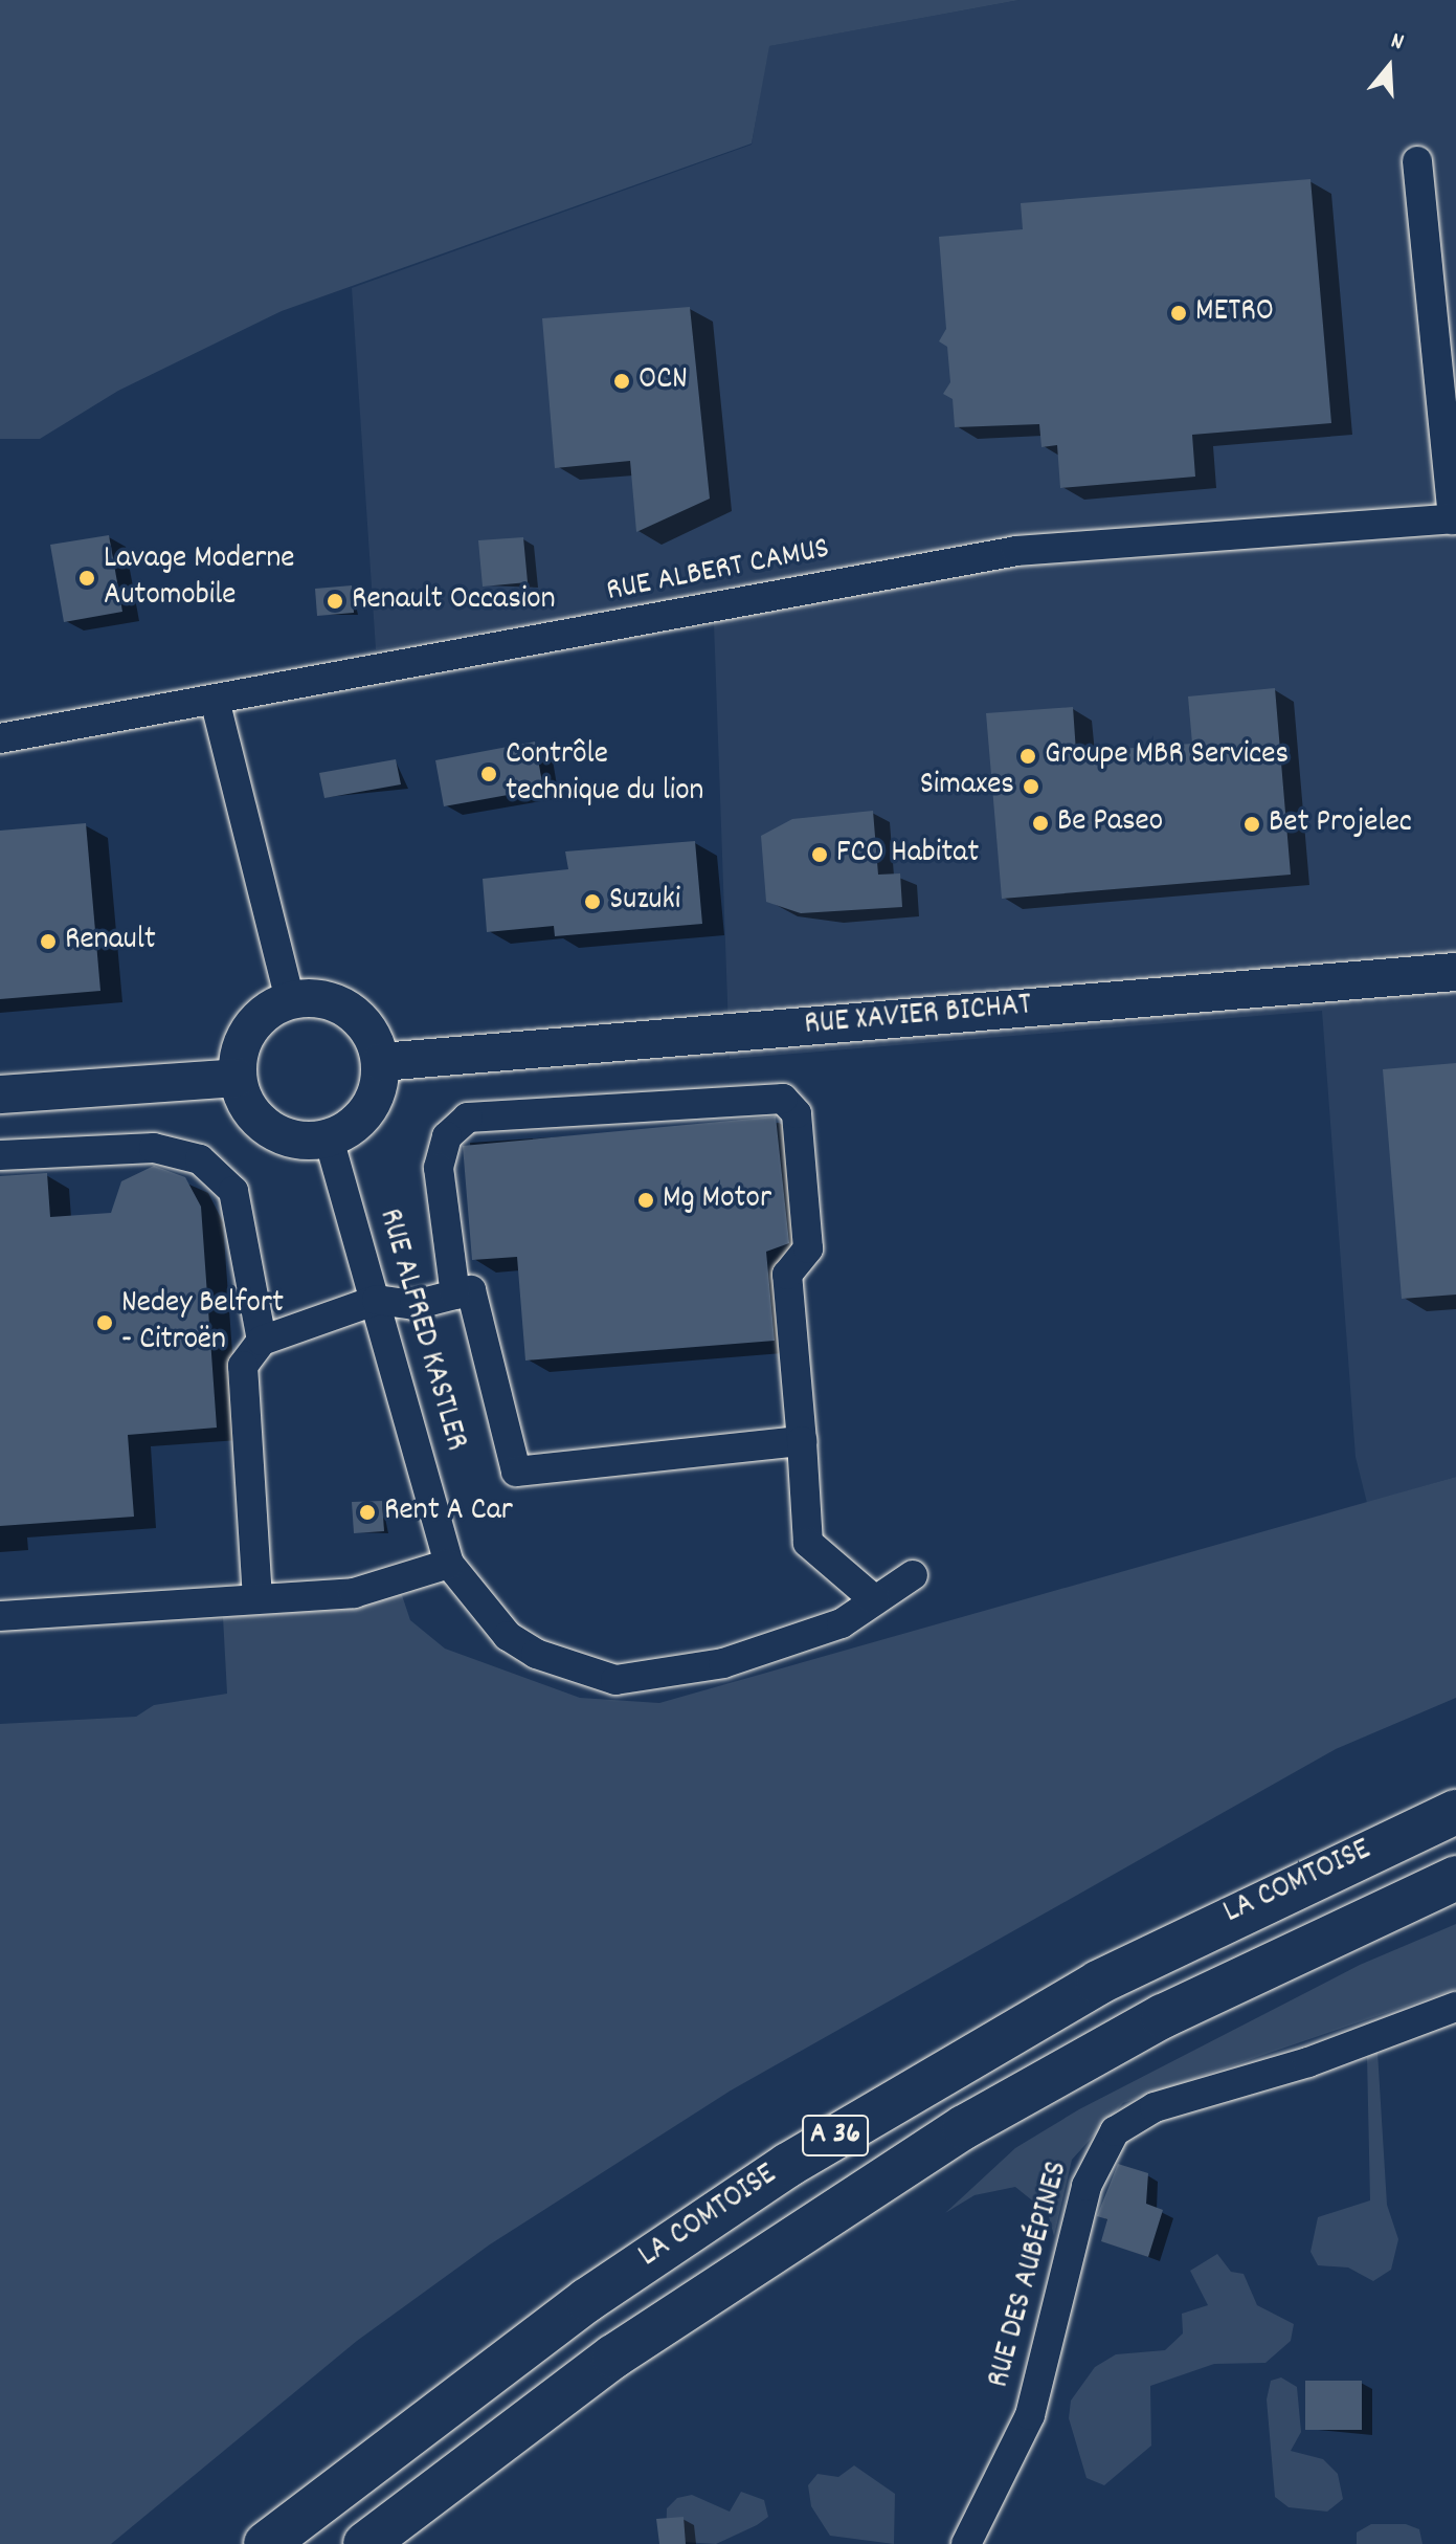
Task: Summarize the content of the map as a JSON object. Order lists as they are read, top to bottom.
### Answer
{
  "streets": {
    "highway": ["LA COMTOISE", "A 36"],
    "main road": ["RUE XAVIER BICHAT"],
    "street": ["RUE ALBERT CAMUS", "RUE ALFRED KASTLER", "RUE DES AUBÉPINES"]
  },
  "crossings": [
    ["RUE XAVIER BICHAT", "RUE ALFRED KASTLER"]
  ],
  "places": [
    "METRO",
    "OCN",
    "Lavage Moderne Automobile",
    "Renault Occasion",
    "Groupe MBR Services",
    "Contrôle technique du lion",
    "Simaxes",
    "Be Paseo",
    "Bet Projelec",
    "FCO Habitat",
    "Suzuki",
    "Renault",
    "Mg Motor",
    "Nedey Belfort - Citroën",
    "Rent A Car"
  ],
  "north": "top"
}
